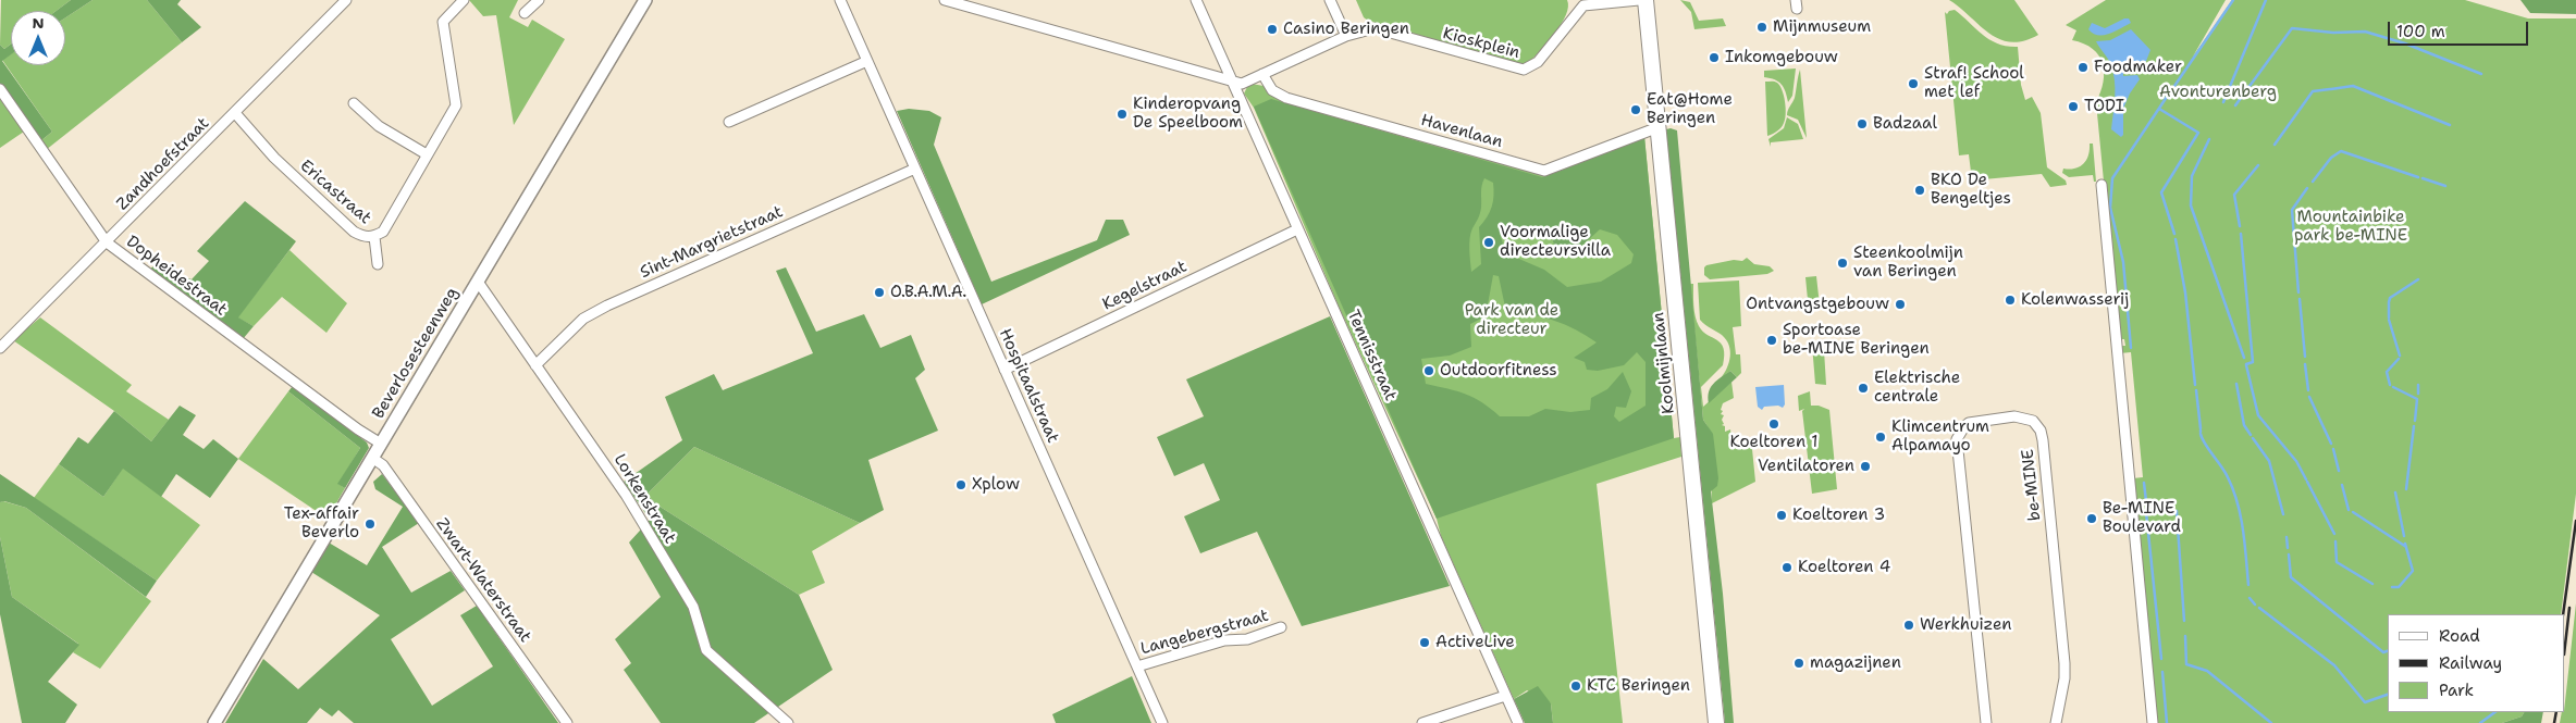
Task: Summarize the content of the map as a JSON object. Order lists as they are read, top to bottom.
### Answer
{
  "streets": {
    "main road": ["Koolmijnlaan"],
    "street": [
      "Kioskplein",
      "Havenlaan",
      "Zandhoefstraat",
      "Ericastraat",
      "Sint-Margrietstraat",
      "Dopheidestraat",
      "Kegelstraat",
      "Beverlosesteenweg",
      "Tennisstraat",
      "Hospitaalstraat",
      "be-MINE",
      "Lorkenstraat",
      "Zwart-Waterstraat",
      "Langebergstraat"
    ]
  },
  "crossings": [
    ["Kioskplein", "Havenlaan"],
    ["Kioskplein", "Tennisstraat"],
    ["Havenlaan", "Koolmijnlaan"],
    ["Zandhoefstraat", "Ericastraat"],
    ["Zandhoefstraat", "Dopheidestraat"],
    ["Sint-Margrietstraat", "Hospitaalstraat"],
    ["Sint-Margrietstraat", "Lorkenstraat"],
    ["Dopheidestraat", "Beverlosesteenweg"],
    ["Kegelstraat", "Tennisstraat"],
    ["Kegelstraat", "Hospitaalstraat"],
    ["Beverlosesteenweg", "Lorkenstraat"],
    ["Beverlosesteenweg", "Zwart-Waterstraat"],
    ["Hospitaalstraat", "Langebergstraat"]
  ],
  "parks": ["Avonturenberg", "Mountainbike park be-MINE", "Park van de directeur"],
  "places": [
    "Mijnmuseum",
    "Casino Beringen",
    "Inkomgebouw",
    "Foodmaker",
    "Straf! School met lef",
    "TODI",
    "Eat@Home Beringen",
    "Kinderopvang De Speelboom",
    "Badzaal",
    "BKO De Bengeltjes",
    "Voormalige directeursvilla",
    "Steenkoolmijn van Beringen",
    "O.B.A.M.A.",
    "Kolenwasserij",
    "Ontvangstgebouw",
    "Sportoase be-MINE Beringen",
    "Outdoorfitness",
    "Elektrische centrale",
    "Koeltoren 1",
    "Klimcentrum Alpamayo",
    "Ventilatoren",
    "Xplow",
    "Koeltoren 3",
    "Be-MINE Boulevard",
    "Tex-affair Beverlo",
    "Koeltoren 4",
    "Werkhuizen",
    "ActiveLive",
    "magazijnen",
    "KTC Beringen"
  ],
  "legend": ["Road", "Railway", "Park"],
  "scale_bar": "100 m",
  "north": "top"
}
